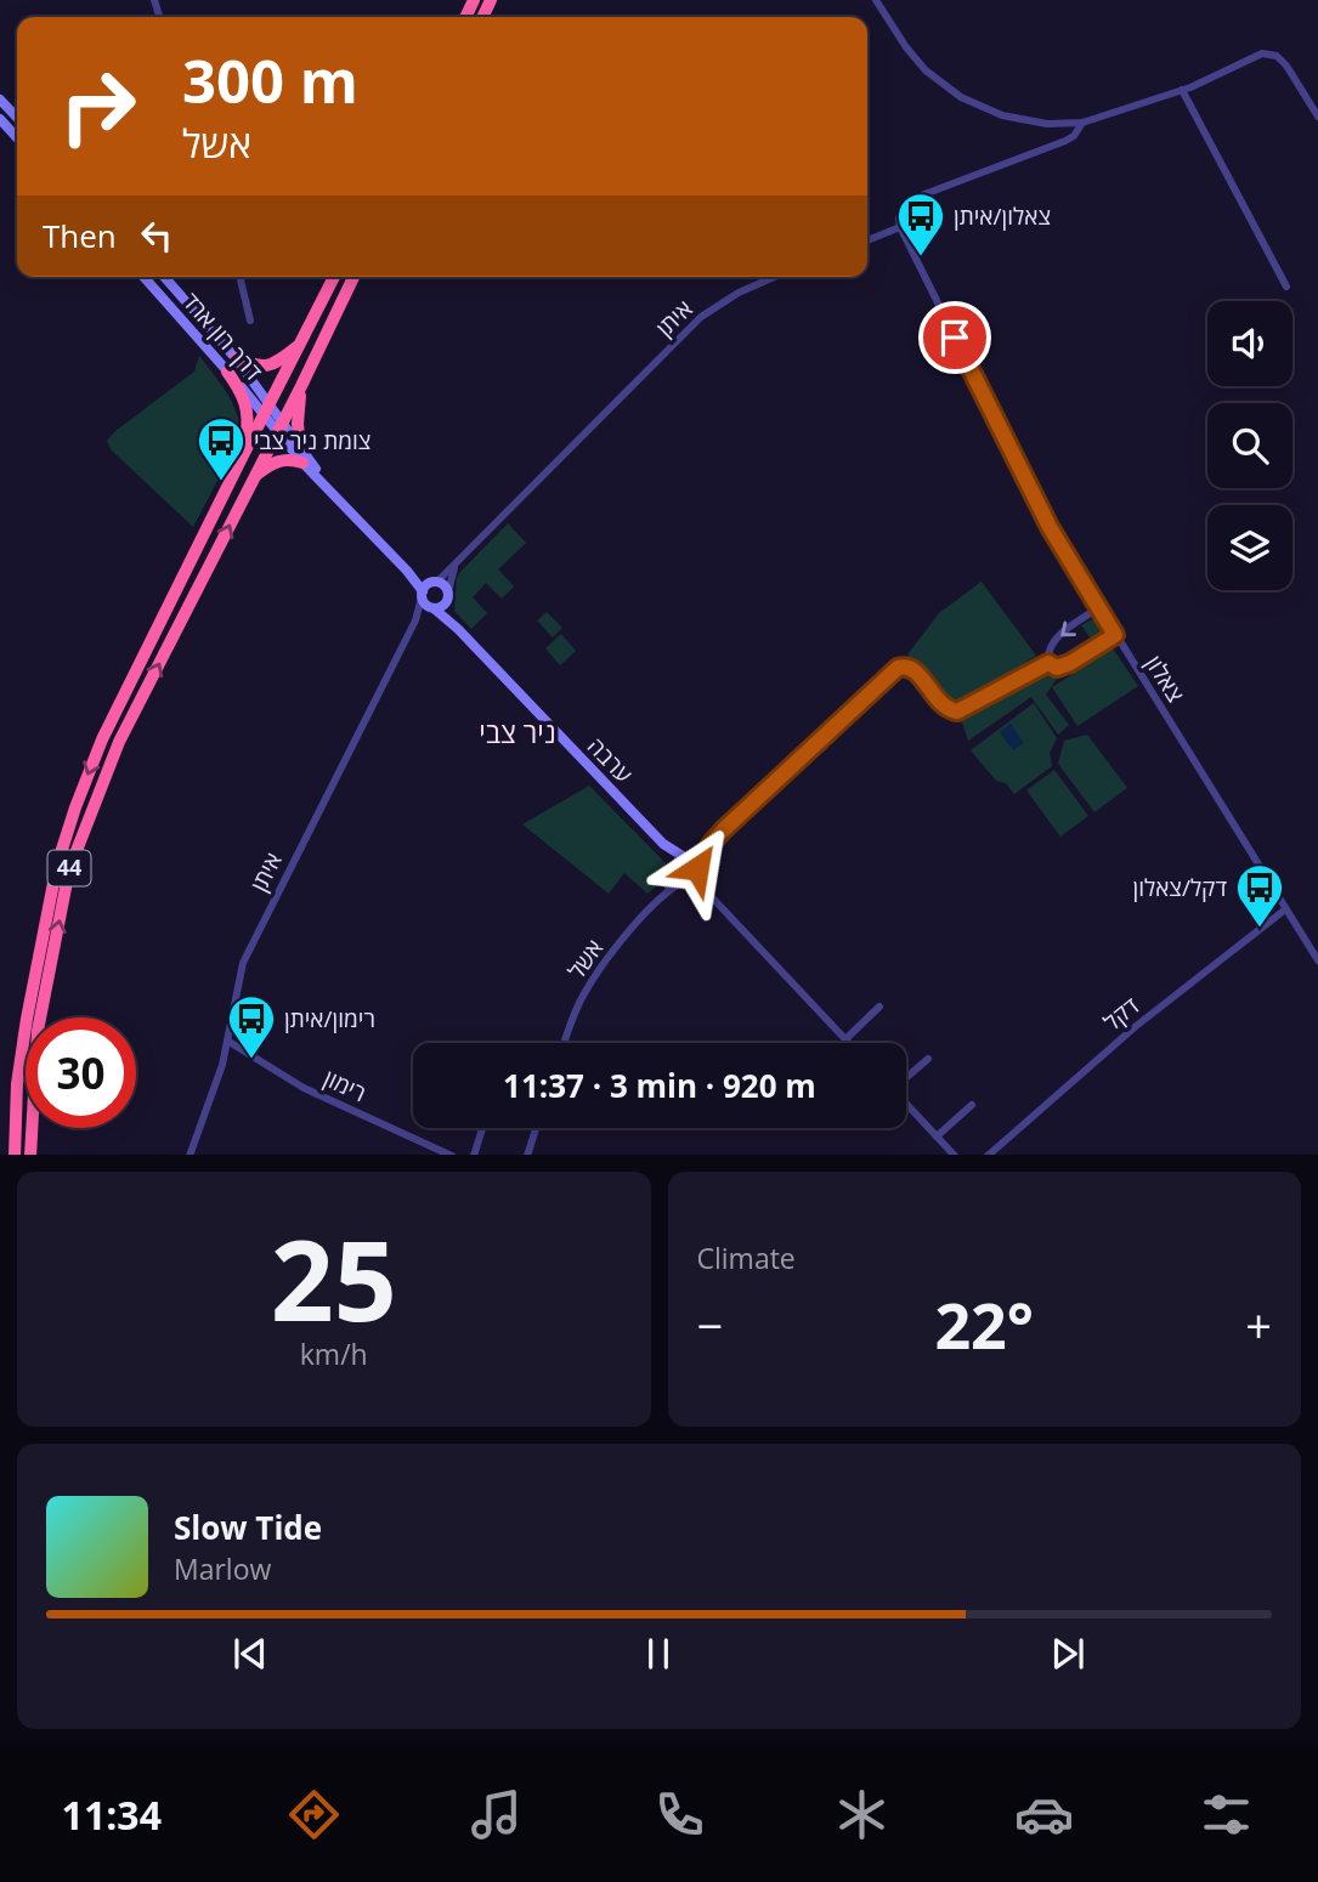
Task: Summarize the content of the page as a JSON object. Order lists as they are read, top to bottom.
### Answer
{
  "streets": {
    "highway": ["44"],
    "street": [
      "איתן",
      "דרך רון ארד",
      "צאלון",
      "ערבה",
      "אשל",
      "דקל",
      "רימון"
    ]
  },
  "crossings": [
    ["איתן", "ערבה"],
    ["איתן", "רימון"],
    ["דרך רון ארד", "44"],
    ["צאלון", "דקל"],
    ["ערבה", "אשל"]
  ],
  "districts": ["ניר צבי"],
  "places": {
    "bus stop": [
      "צאלון/איתן",
      "צומת ניר צבי",
      "דקל/צאלון",
      "רימון/איתן"
    ]
  },
  "page": {
    "turn": ["300 m", "אשל"],
    "then": "Then",
    "limit": "30",
    "trip": "11:37 · 3 min · 920 m",
    "tile": [
      ["25", "km/h"],
      "Climate"
    ],
    "heat": ["−", "22°", "+"],
    "song": ["Slow Tide", "Marlow"],
    "tabs": "11:34"
  }
}
